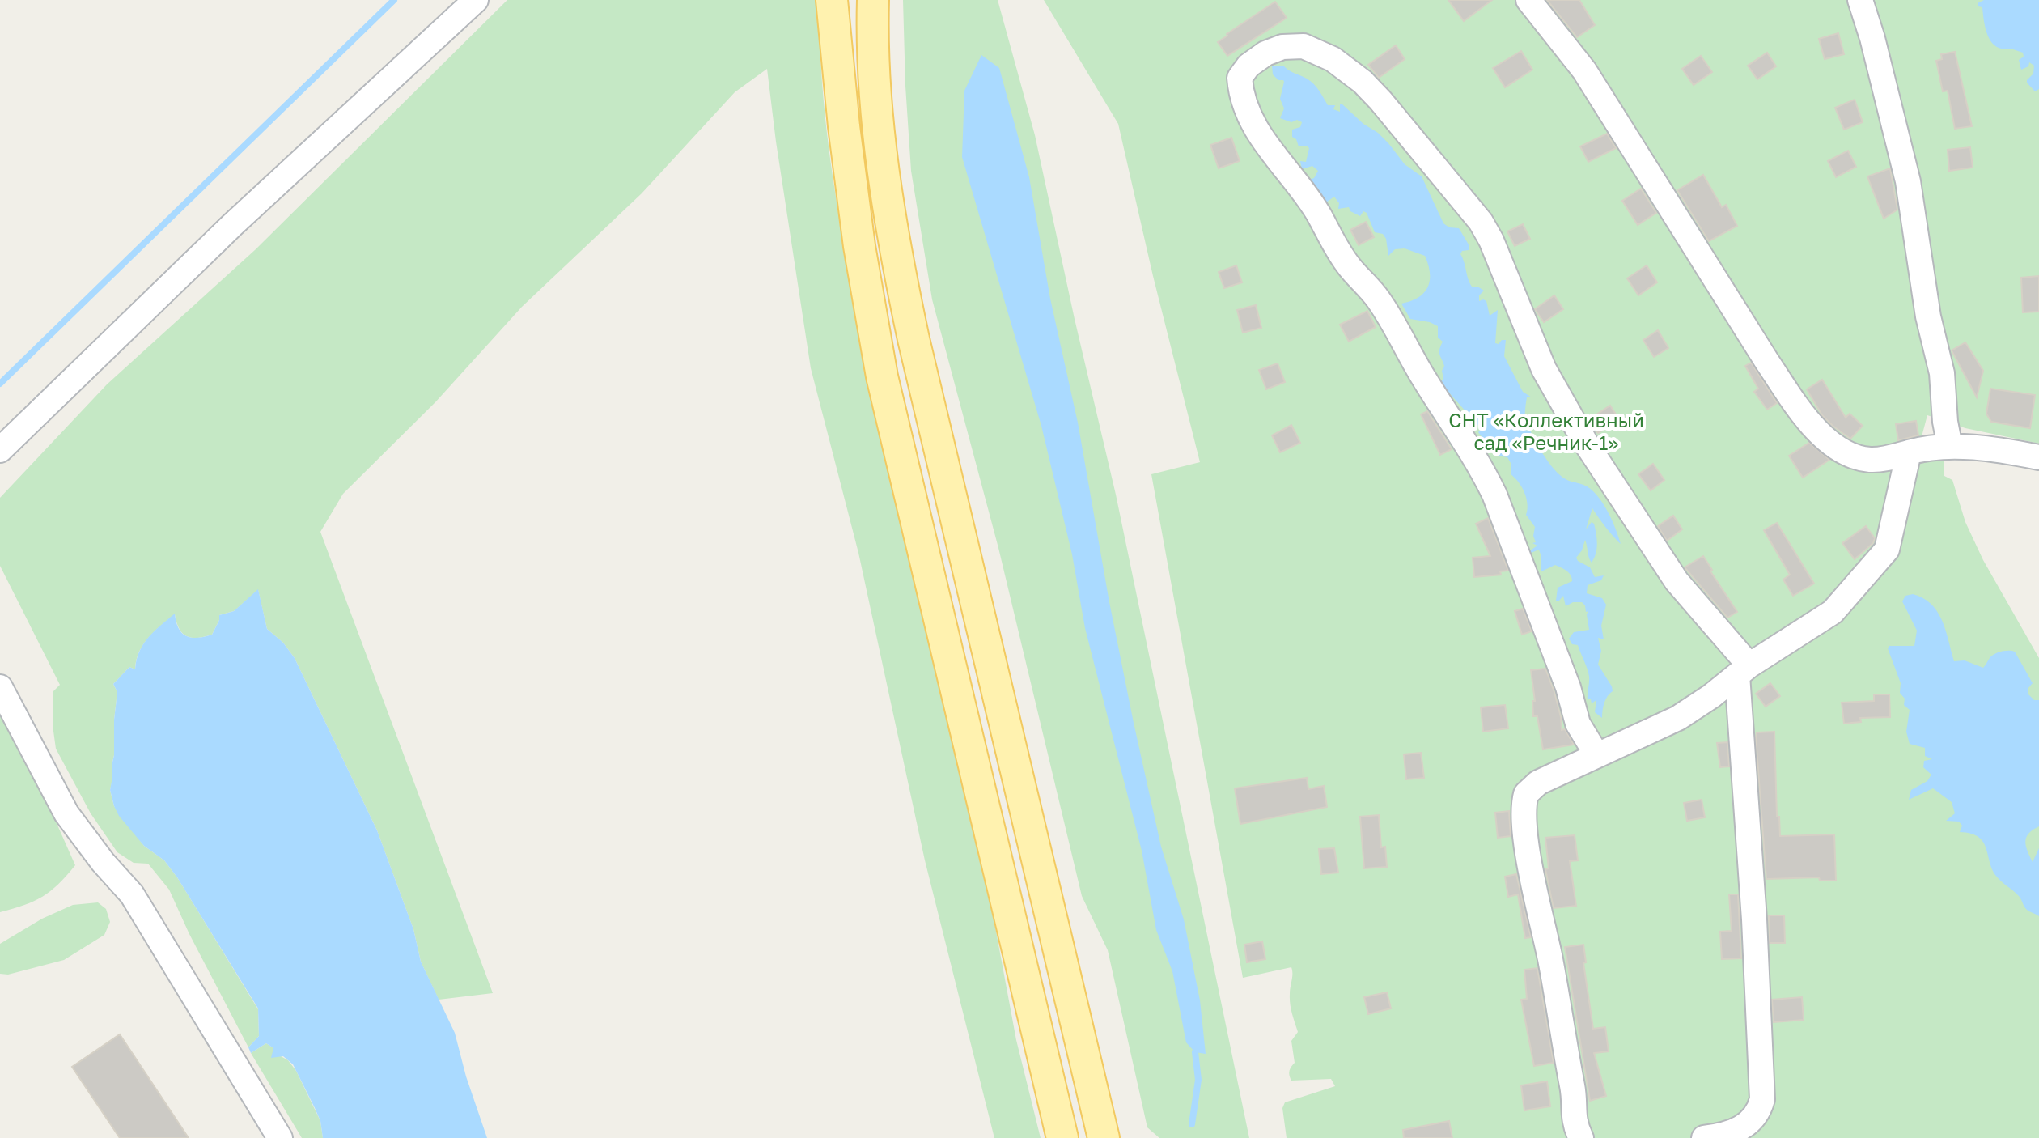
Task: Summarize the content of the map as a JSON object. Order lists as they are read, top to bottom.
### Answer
{
  "parks": ["СНТ «Коллективный сад «Речник-1»"]
}
